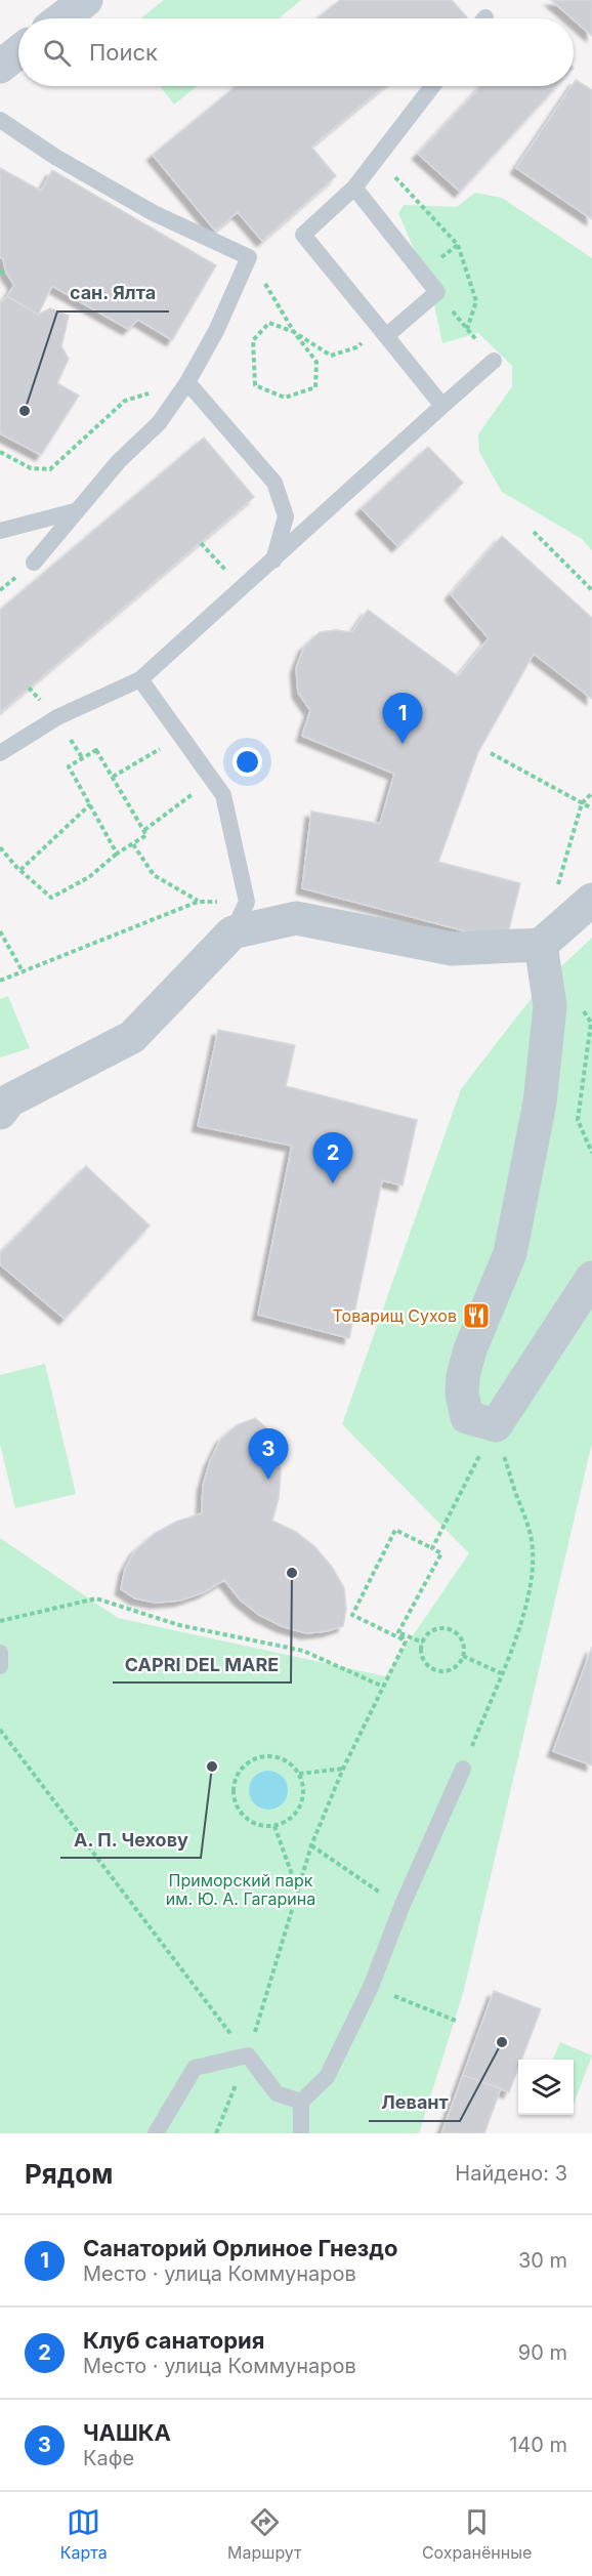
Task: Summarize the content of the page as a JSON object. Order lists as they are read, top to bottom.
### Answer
{
  "parks": ["Приморский парк им. Ю. А. Гагарина"],
  "places": {
    "other": [
      "сан. Ялта",
      "CAPRI DEL MARE",
      "А. П. Чехову",
      "Левант"
    ],
    "restaurant": ["Товарищ Сухов"]
  },
  "page": {
    "search": "Поиск",
    "pins": ["1", "2", "3"],
    "heading": ["Рядом", "Найдено: 3"],
    "list": [
      {
        "mark": "1",
        "name": "Санаторий Орлиное Гнездо",
        "note": "Место · улица Коммунаров",
        "value": "30 m"
      },
      {
        "mark": "2",
        "name": "Клуб санатория",
        "note": "Место · улица Коммунаров",
        "value": "90 m"
      },
      {
        "mark": "3",
        "name": "ЧАШКА",
        "note": "Кафе",
        "value": "140 m"
      }
    ],
    "nav": ["Карта", "Маршрут", "Сохранённые"]
  }
}
